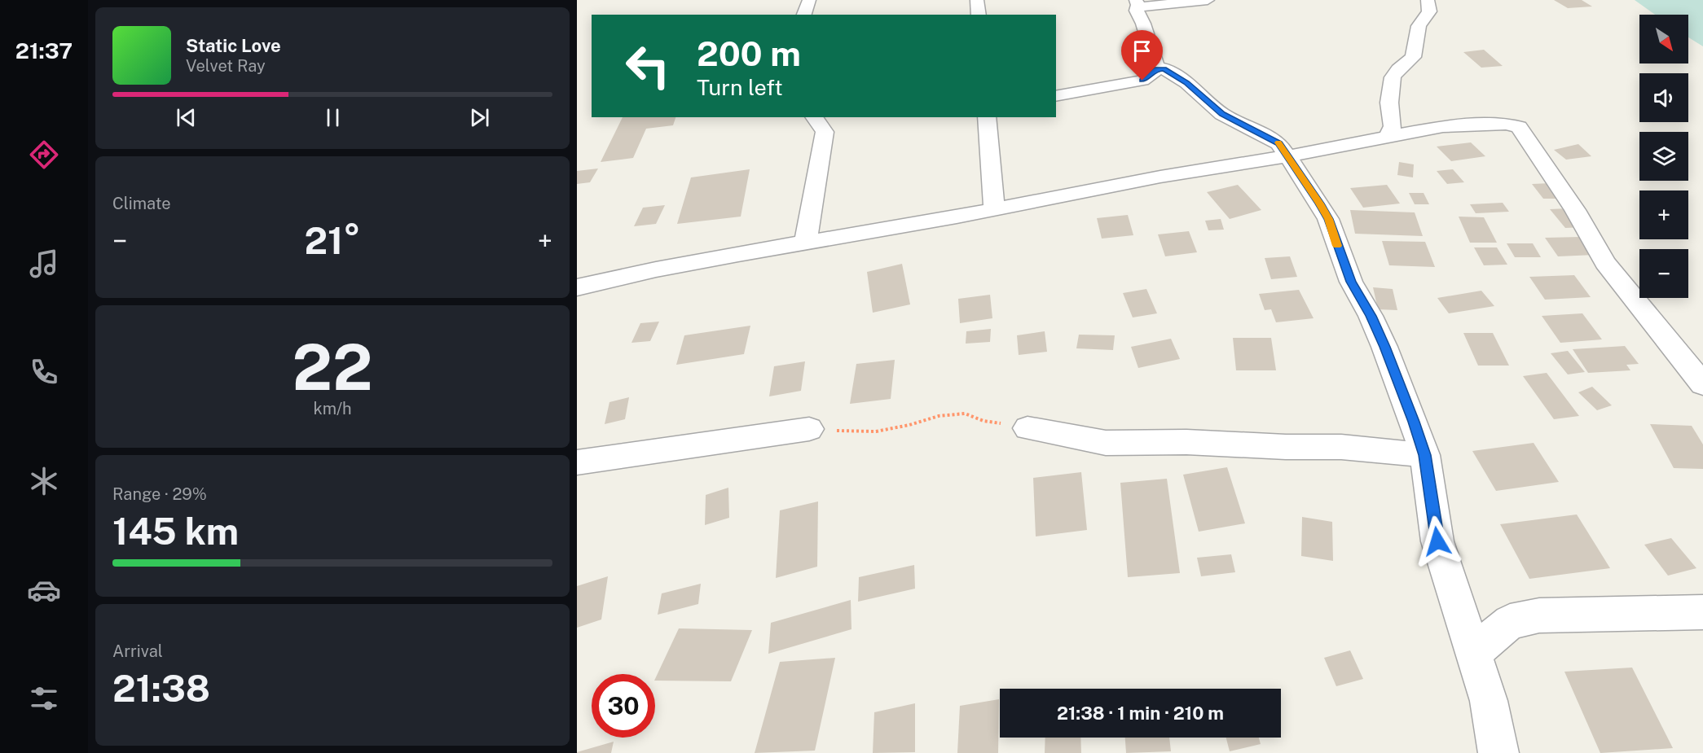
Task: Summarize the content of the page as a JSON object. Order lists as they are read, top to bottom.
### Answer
{
  "north": "bottom right",
  "page": {
    "tabs": "21:37",
    "map_buttons": ["+", "−"],
    "turn": ["200 m", "Turn left"],
    "song": ["Static Love", "Velvet Ray"],
    "tile": [
      "Climate",
      ["22", "km/h"],
      ["Range · 29%", "145 km"],
      ["Arrival", "21:38"]
    ],
    "heat": ["−", "21°", "+"],
    "limit": "30",
    "trip": "21:38 · 1 min · 210 m"
  }
}
